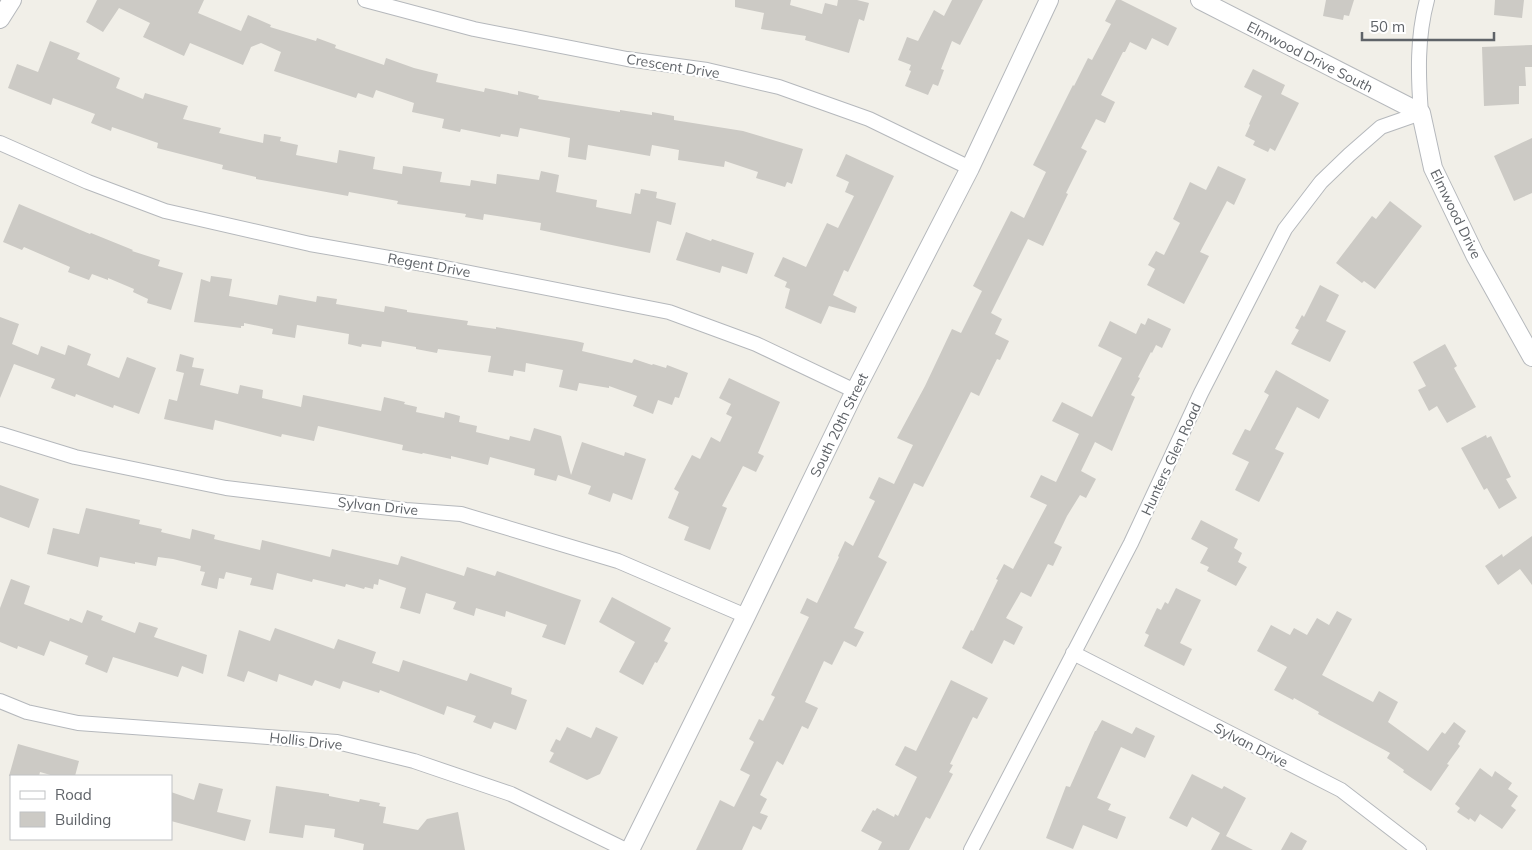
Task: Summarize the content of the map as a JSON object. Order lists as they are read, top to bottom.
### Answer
{
  "streets": {
    "street": [
      "Elmwood Drive South",
      "Crescent Drive",
      "Elmwood Drive",
      "Regent Drive",
      "South 20th Street",
      "Hunters Glen Road",
      "Sylvan Drive",
      "Hollis Drive"
    ]
  },
  "crossings": [
    ["Elmwood Drive South", "Elmwood Drive"],
    ["Elmwood Drive South", "Hunters Glen Road"],
    ["Crescent Drive", "South 20th Street"],
    ["Elmwood Drive", "Hunters Glen Road"],
    ["Regent Drive", "South 20th Street"],
    ["South 20th Street", "Sylvan Drive"],
    ["Hunters Glen Road", "Sylvan Drive"]
  ],
  "legend": ["Road", "Building"],
  "scale_bar": "50 m"
}
